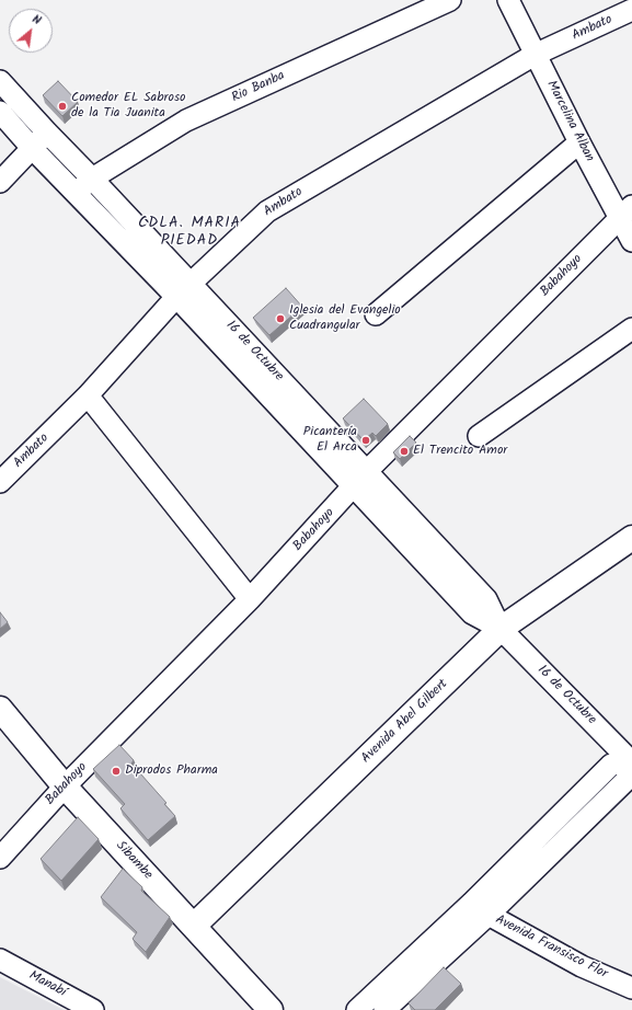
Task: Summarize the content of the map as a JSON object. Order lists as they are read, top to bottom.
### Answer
{
  "streets": {
    "street": [
      "Ambato",
      "Rio Banba",
      "Marcelina Alban",
      "Babahoyo",
      "16 de Octubre",
      "Avenida Abel Gilbert",
      "Sibambe",
      "Avenida Fransisco Flor",
      "Manabí"
    ]
  },
  "crossings": [
    ["Ambato", "Marcelina Alban"],
    ["Ambato", "16 de Octubre"],
    ["Rio Banba", "16 de Octubre"],
    ["Marcelina Alban", "Babahoyo"],
    ["Babahoyo", "16 de Octubre"],
    ["Babahoyo", "Sibambe"],
    ["16 de Octubre", "Avenida Abel Gilbert"],
    ["Avenida Abel Gilbert", "Sibambe"]
  ],
  "districts": ["CDLA. MARIA PIEDAD"],
  "places": [
    "Comedor EL Sabroso de la Tia Juanita",
    "Iglesia del Evangelio Cuadrangular",
    "Picantería El Arca",
    "El Trencito Amor",
    "Diprodos Pharma"
  ],
  "north": "top right"
}
